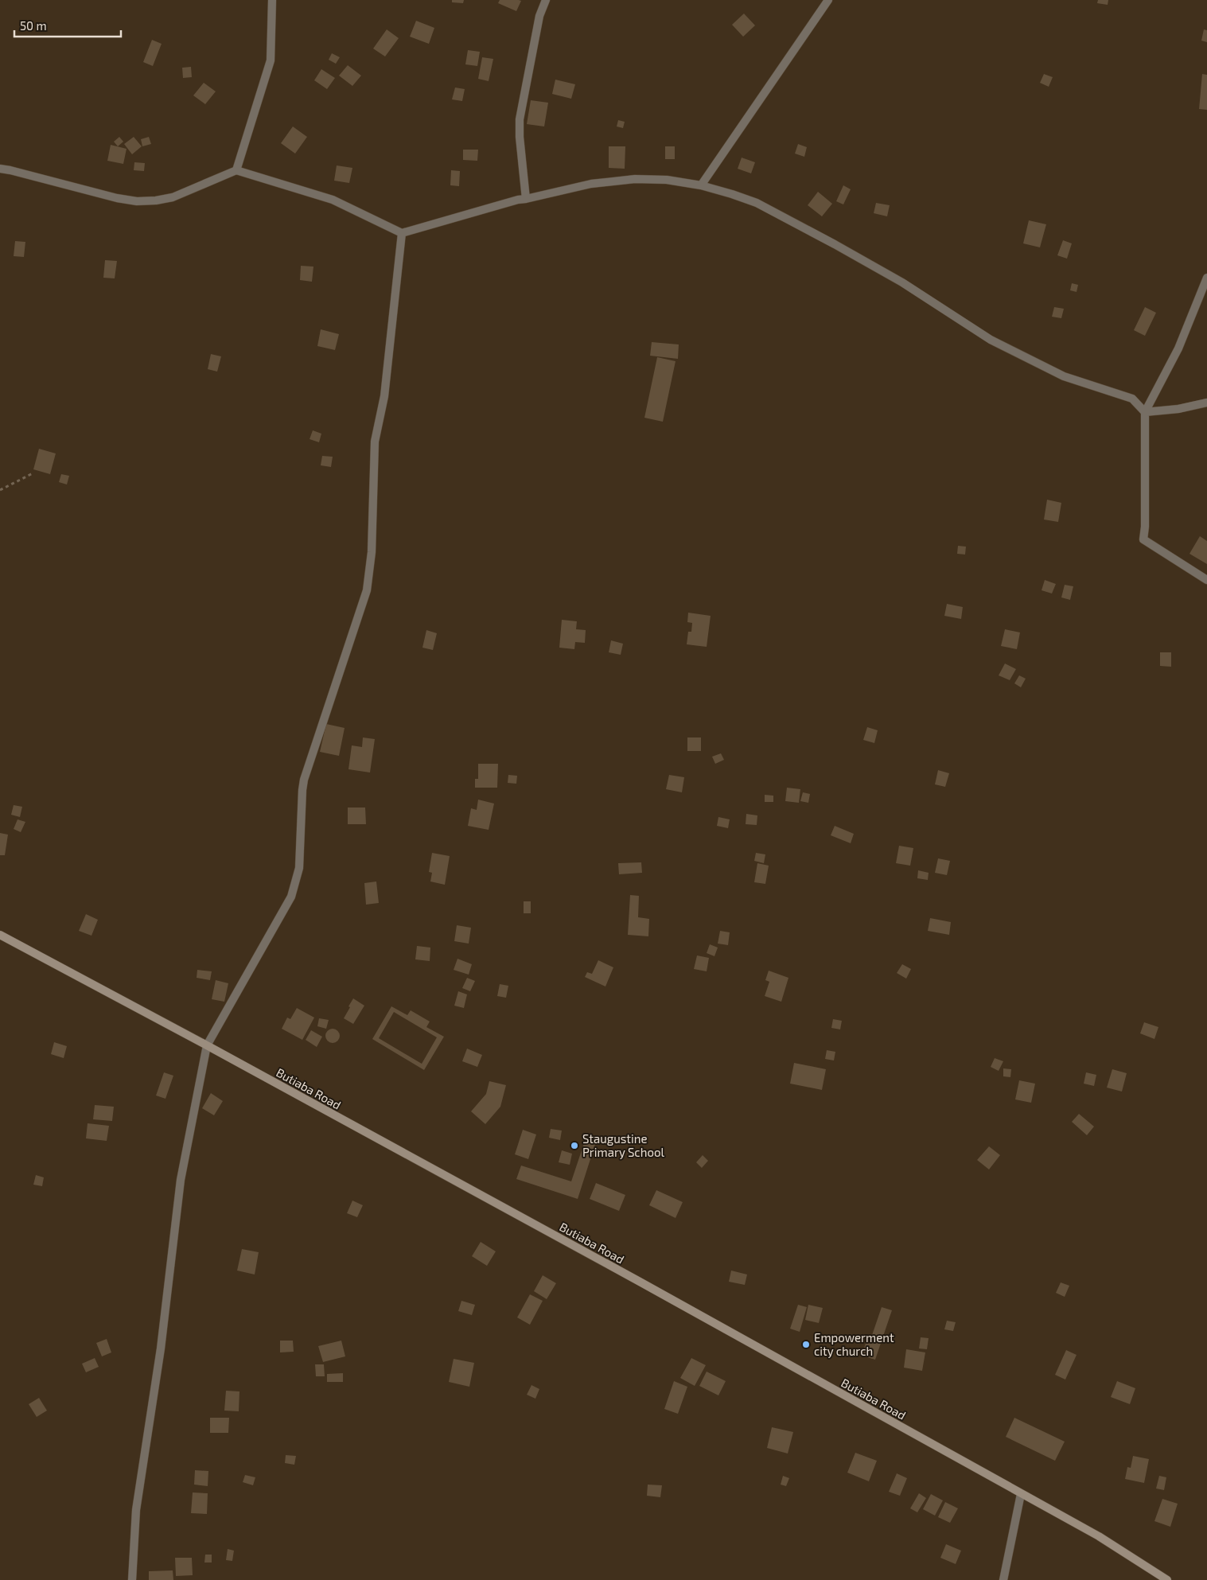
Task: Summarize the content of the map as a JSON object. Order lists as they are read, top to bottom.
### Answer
{
  "streets": {
    "main road": ["Butiaba Road"]
  },
  "places": ["Staugustine Primary School", "Empowerment city church"],
  "scale_bar": "50 m"
}
